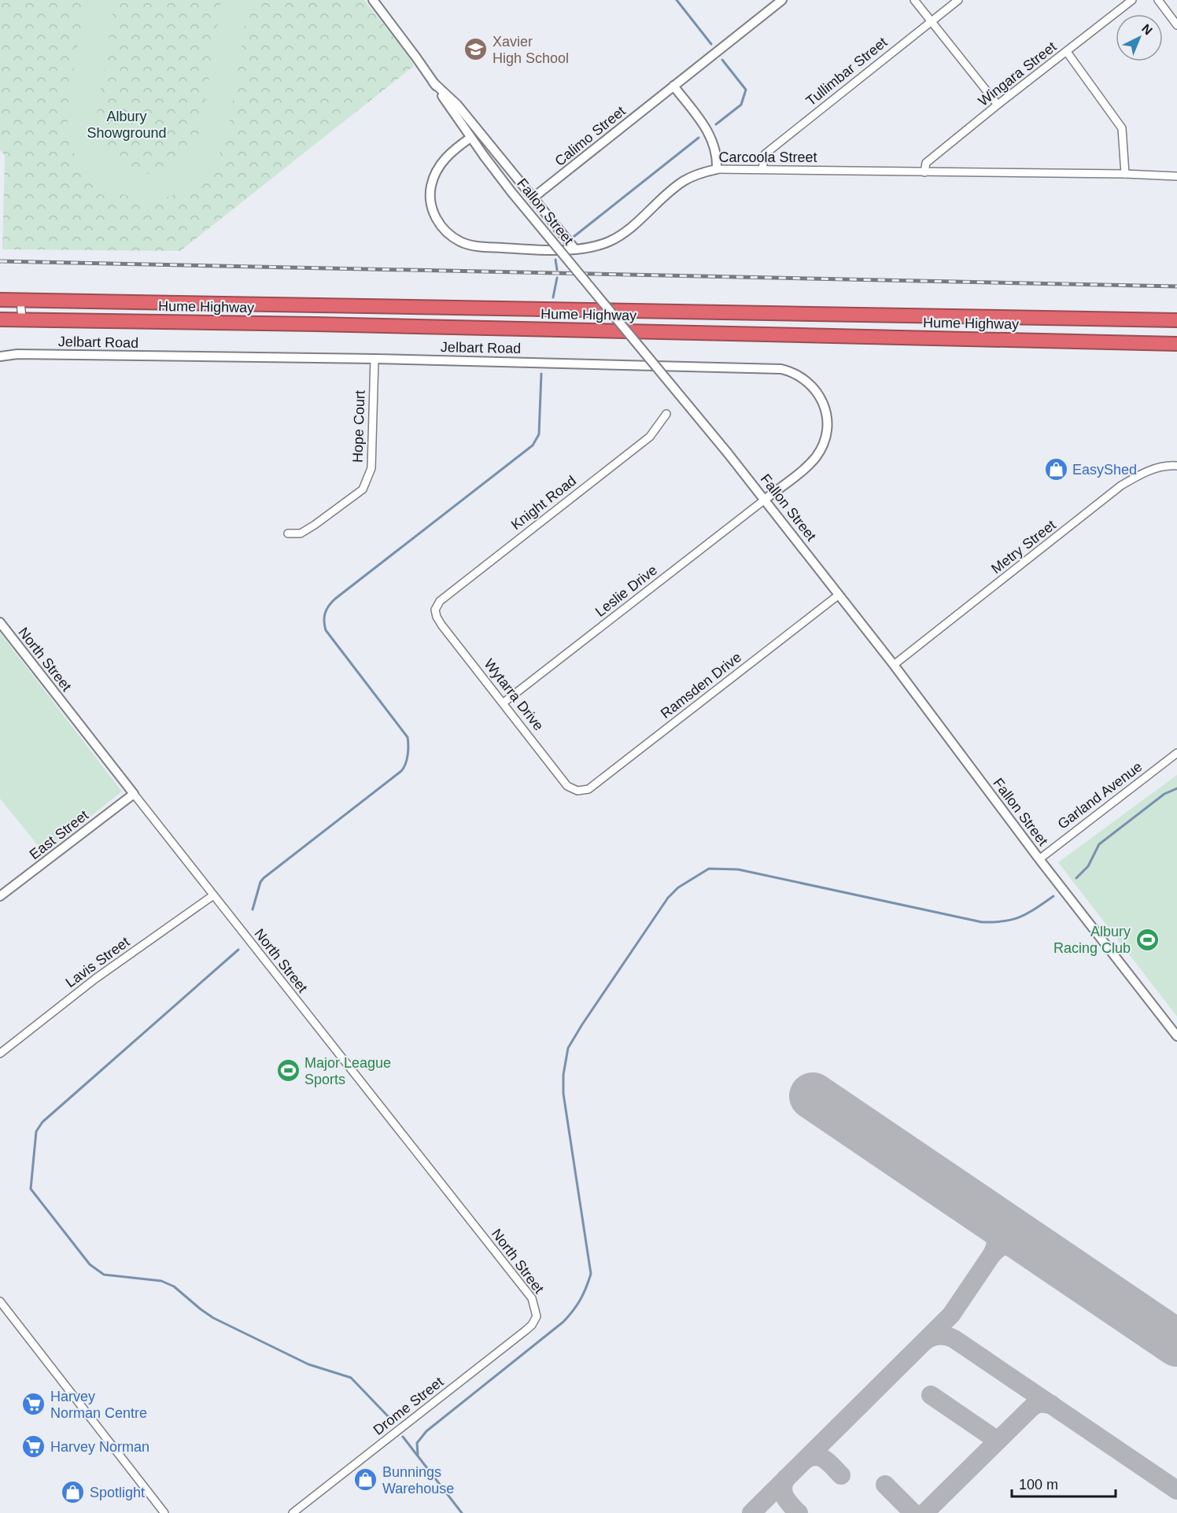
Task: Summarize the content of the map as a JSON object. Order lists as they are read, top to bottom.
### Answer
{
  "streets": {
    "highway": ["Hume Highway"],
    "street": [
      "Tullimbar Street",
      "Wingara Street",
      "Calimo Street",
      "Carcoola Street",
      "Fallon Street",
      "Jelbart Road",
      "Hope Court",
      "Knight Road",
      "Metry Street",
      "Leslie Drive",
      "North Street",
      "Ramsden Drive",
      "Wytarra Drive",
      "Garland Avenue",
      "East Street",
      "Lavis Street",
      "Drome Street"
    ]
  },
  "crossings": [
    ["Tullimbar Street", "Carcoola Street"],
    ["Wingara Street", "Carcoola Street"],
    ["Carcoola Street", "Fallon Street"],
    ["Fallon Street", "Jelbart Road"],
    ["Fallon Street", "Metry Street"],
    ["Fallon Street", "Leslie Drive"],
    ["Fallon Street", "Ramsden Drive"],
    ["Fallon Street", "Garland Avenue"],
    ["Jelbart Road", "Hope Court"],
    ["Jelbart Road", "Leslie Drive"],
    ["Knight Road", "Wytarra Drive"],
    ["Leslie Drive", "Wytarra Drive"],
    ["North Street", "East Street"],
    ["North Street", "Lavis Street"],
    ["North Street", "Drome Street"],
    ["Ramsden Drive", "Wytarra Drive"]
  ],
  "parks": ["Albury Showground"],
  "places": {
    "school or university": ["Xavier High School"],
    "shop": ["EasyShed", "Bunnings Warehouse", "Spotlight"],
    "sports": ["Albury Racing Club", "Major League Sports"],
    "supermarket": ["Harvey Norman Centre", "Harvey Norman"]
  },
  "scale_bar": "100 m",
  "north": "top right"
}
